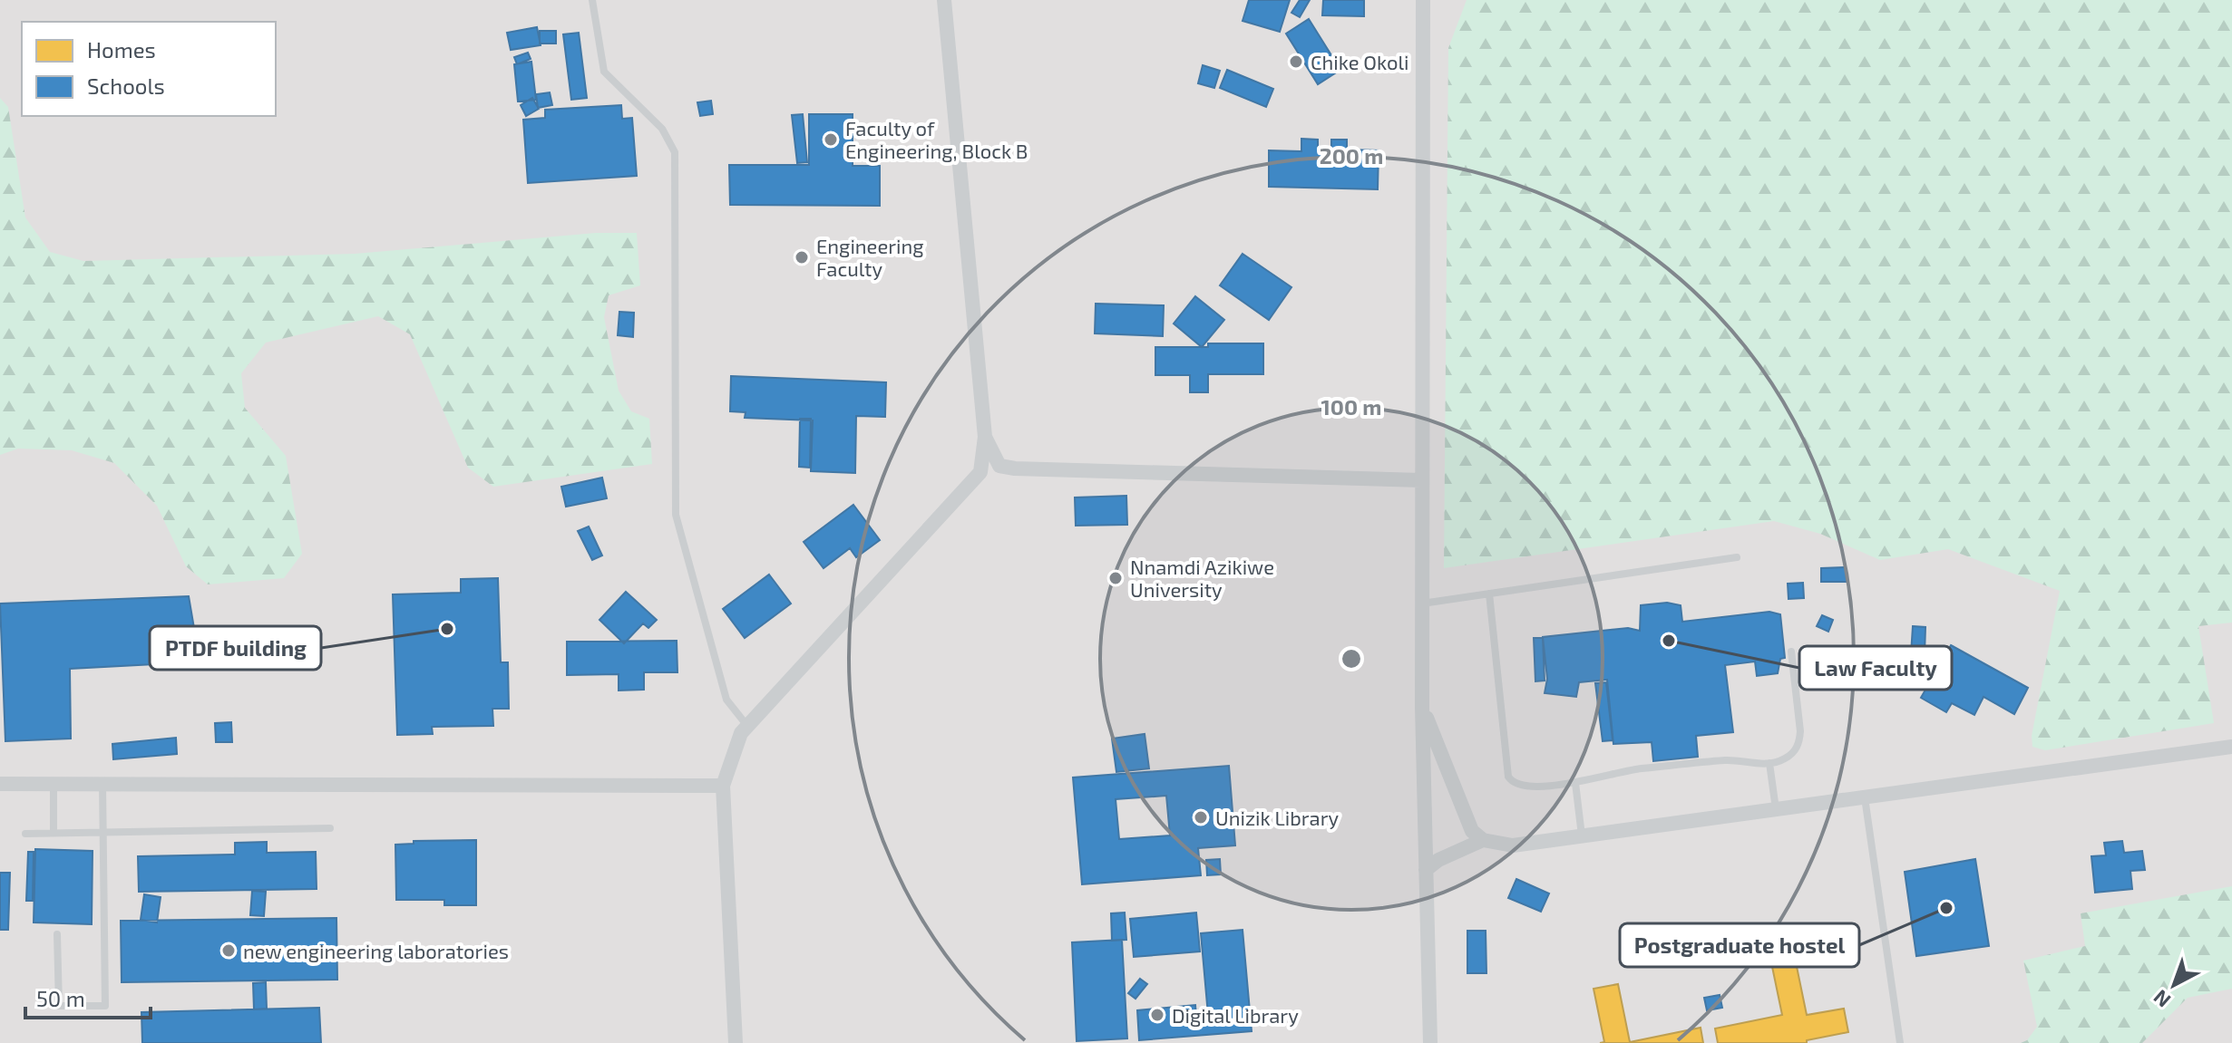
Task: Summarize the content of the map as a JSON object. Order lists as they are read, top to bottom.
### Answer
{
  "places": [
    "Chike Okoli",
    "Faculty of Engineering, Block B",
    "Engineering Faculty",
    "Nnamdi Azikiwe University",
    "PTDF building",
    "Law Faculty",
    "Unizik Library",
    "Postgraduate hostel",
    "new engineering laboratories",
    "Digital Library"
  ],
  "legend": ["Homes", "Schools"],
  "scale_bar": "50 m",
  "north": "bottom left",
  "rings": ["200 m", "100 m"]
}
